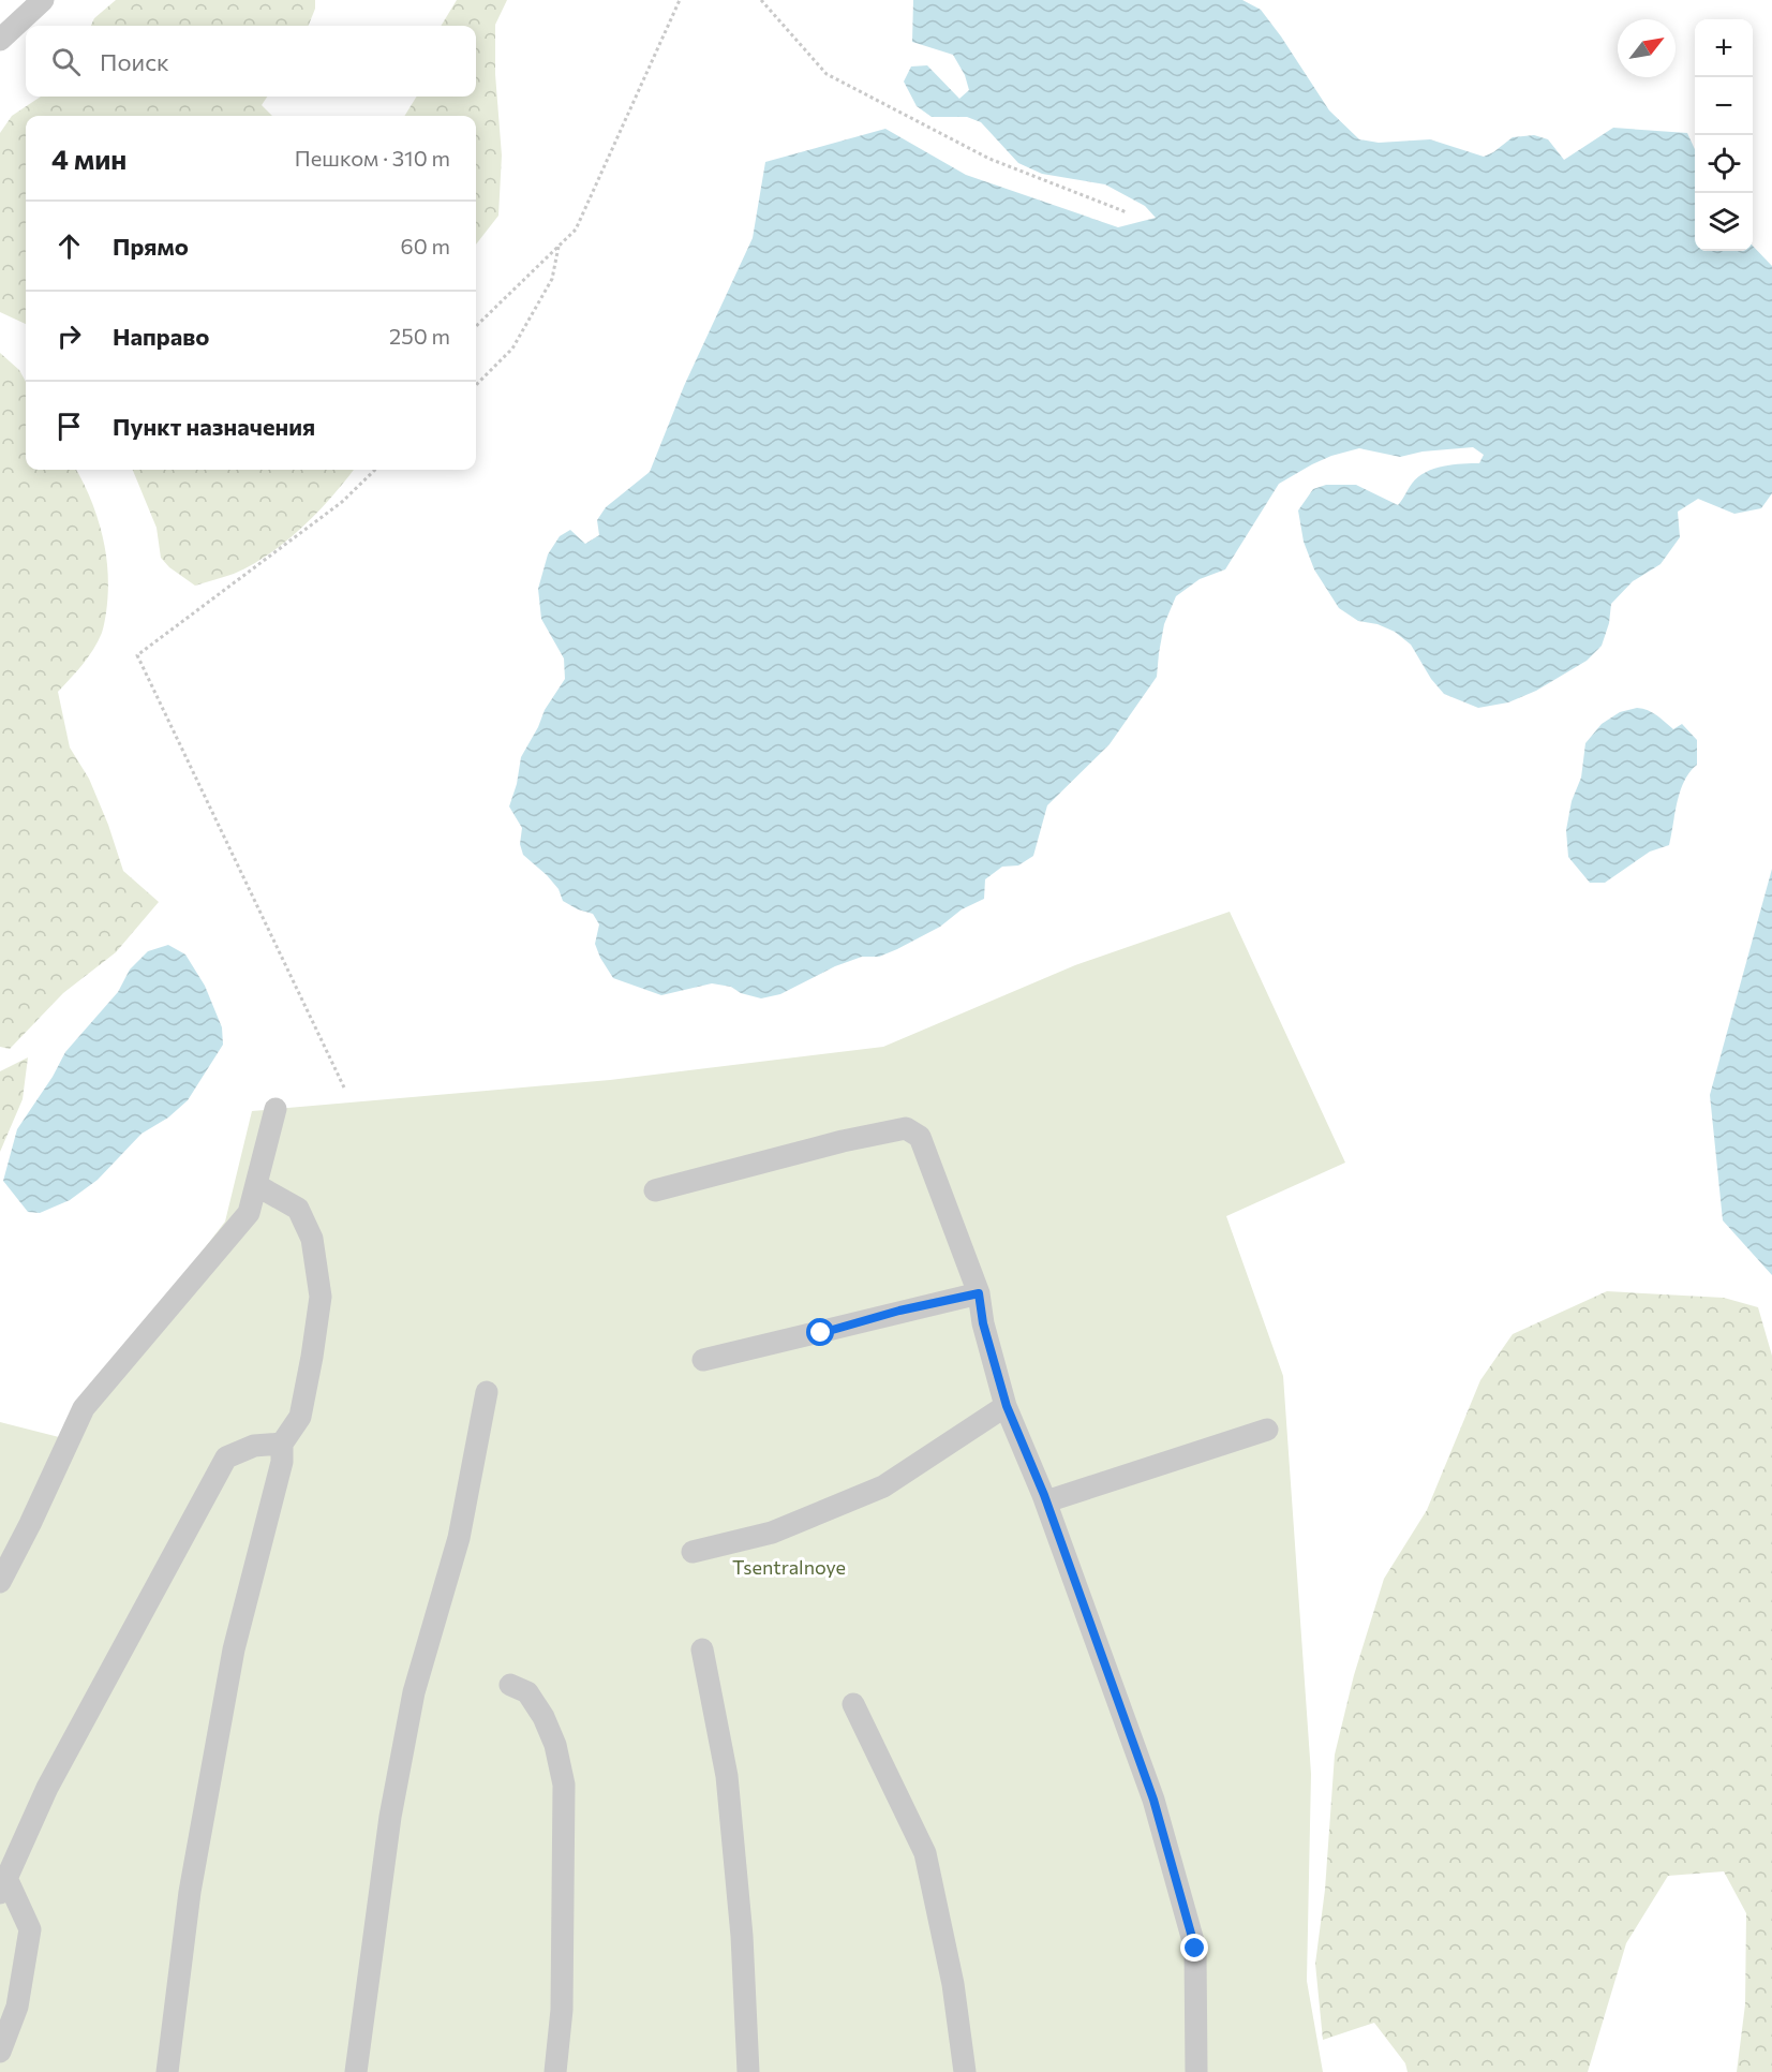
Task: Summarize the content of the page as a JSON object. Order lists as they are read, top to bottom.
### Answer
{
  "parks": ["Tsentralnoye"],
  "north": "top right",
  "page": {
    "map_buttons": ["+", "−"],
    "search": "Поиск",
    "heading": ["4 мин", "Пешком · 310 m"],
    "list": [
      ["Прямо", "60 m"],
      ["Направо", "250 m"],
      "Пункт назначения"
    ]
  }
}
